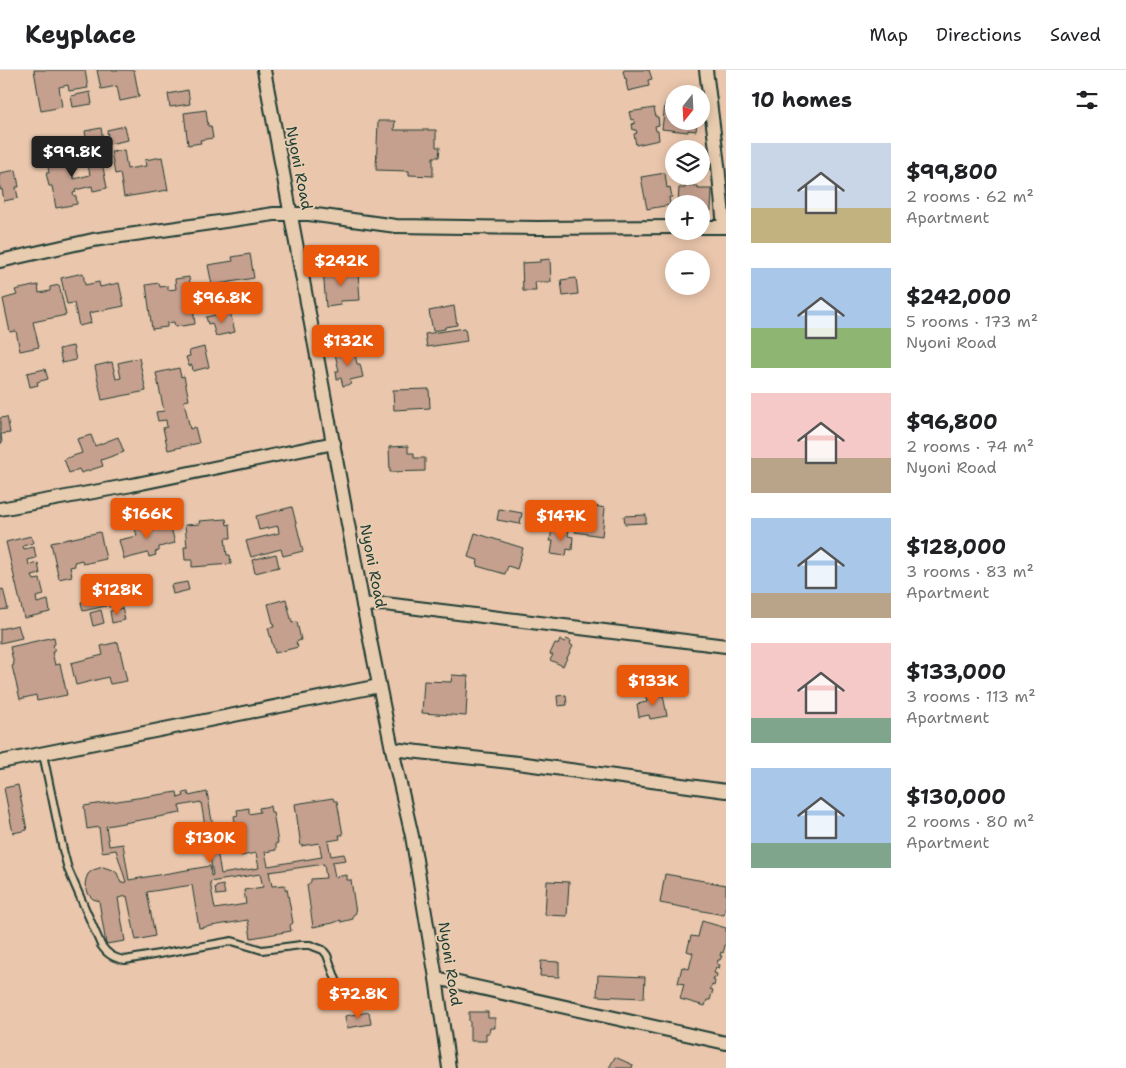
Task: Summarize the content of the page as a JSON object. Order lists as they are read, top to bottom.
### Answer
{
  "streets": {
    "street": ["Nyoni Road"]
  },
  "north": "bottom",
  "page": {
    "header": "Keyplace",
    "nav": ["Map", "Directions", "Saved"],
    "heading": "10 homes",
    "map_buttons": ["+", "−"],
    "list": [
      {
        "name": "$99,800",
        "note": "2 rooms · 62 m² · Apartment"
      },
      {
        "name": "$242,000",
        "note": "5 rooms · 173 m² · Nyoni Road"
      },
      {
        "name": "$96,800",
        "note": "2 rooms · 74 m² · Nyoni Road"
      },
      {
        "name": "$128,000",
        "note": "3 rooms · 83 m² · Apartment"
      },
      {
        "name": "$133,000",
        "note": "3 rooms · 113 m² · Apartment"
      },
      {
        "name": "$130,000",
        "note": "2 rooms · 80 m² · Apartment"
      }
    ],
    "price": [
      "$99.8K",
      "$242K",
      "$96.8K",
      "$132K",
      "$166K",
      "$147K",
      "$128K",
      "$133K",
      "$130K",
      "$72.8K"
    ]
  }
}
